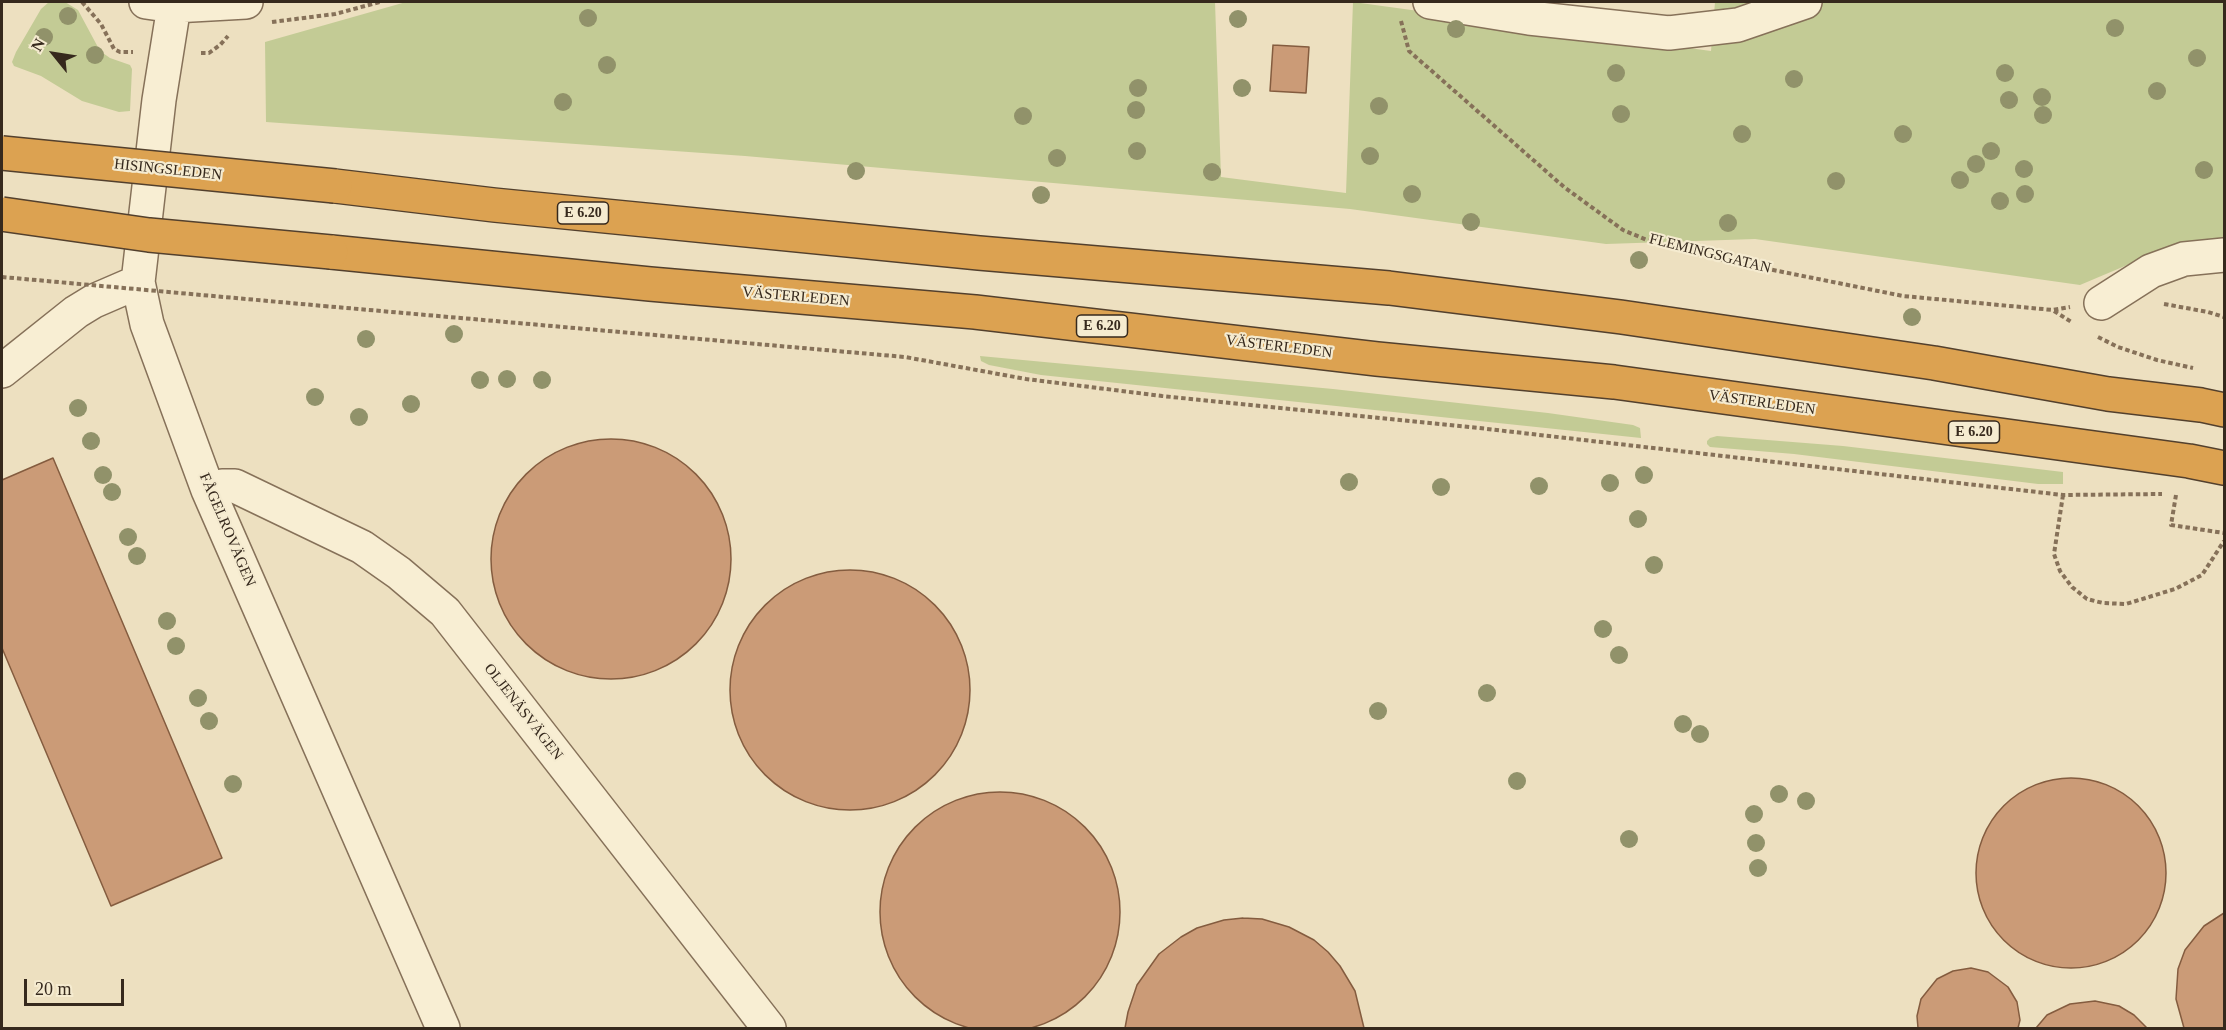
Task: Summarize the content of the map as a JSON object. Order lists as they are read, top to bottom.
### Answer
{
  "streets": {
    "highway": ["HISINGSLEDEN", "E 6.20", "VÄSTERLEDEN"],
    "street": ["FÅGELROVÄGEN", "OLJENÄSVÄGEN"],
    "path": ["FLEMINGSGATAN"]
  },
  "crossings": [
    ["FÅGELROVÄGEN", "OLJENÄSVÄGEN"]
  ],
  "scale_bar": "20 m",
  "north": "top left"
}
